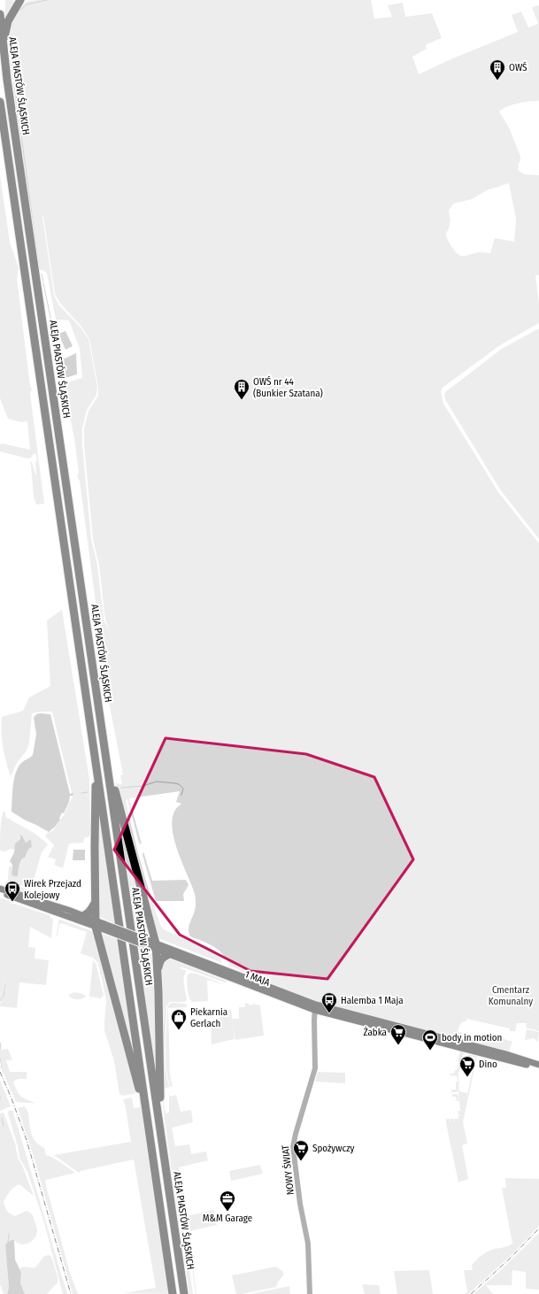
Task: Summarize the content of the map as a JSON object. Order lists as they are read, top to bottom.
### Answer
{
  "streets": {
    "highway": ["ALEJA PIASTÓW ŚLĄSKICH"],
    "main road": ["1 MAJA"],
    "street": ["NOWY ŚWIAT"]
  },
  "crossings": [
    ["1 MAJA", "NOWY ŚWIAT"]
  ],
  "parks": ["Cmentarz Komunalny"],
  "places": {
    "building": ["OWŚ", "OWŚ nr 44 (Bunkier Szatana)"],
    "bus stop": ["Wirek Przejazd Kolejowy", "Halemba 1 Maja"],
    "shop": ["Piekarnia Gerlach"],
    "supermarket": ["Żabka", "Dino", "Spożywczy"],
    "sports": ["body in motion"],
    "office": ["M&M Garage"]
  }
}
